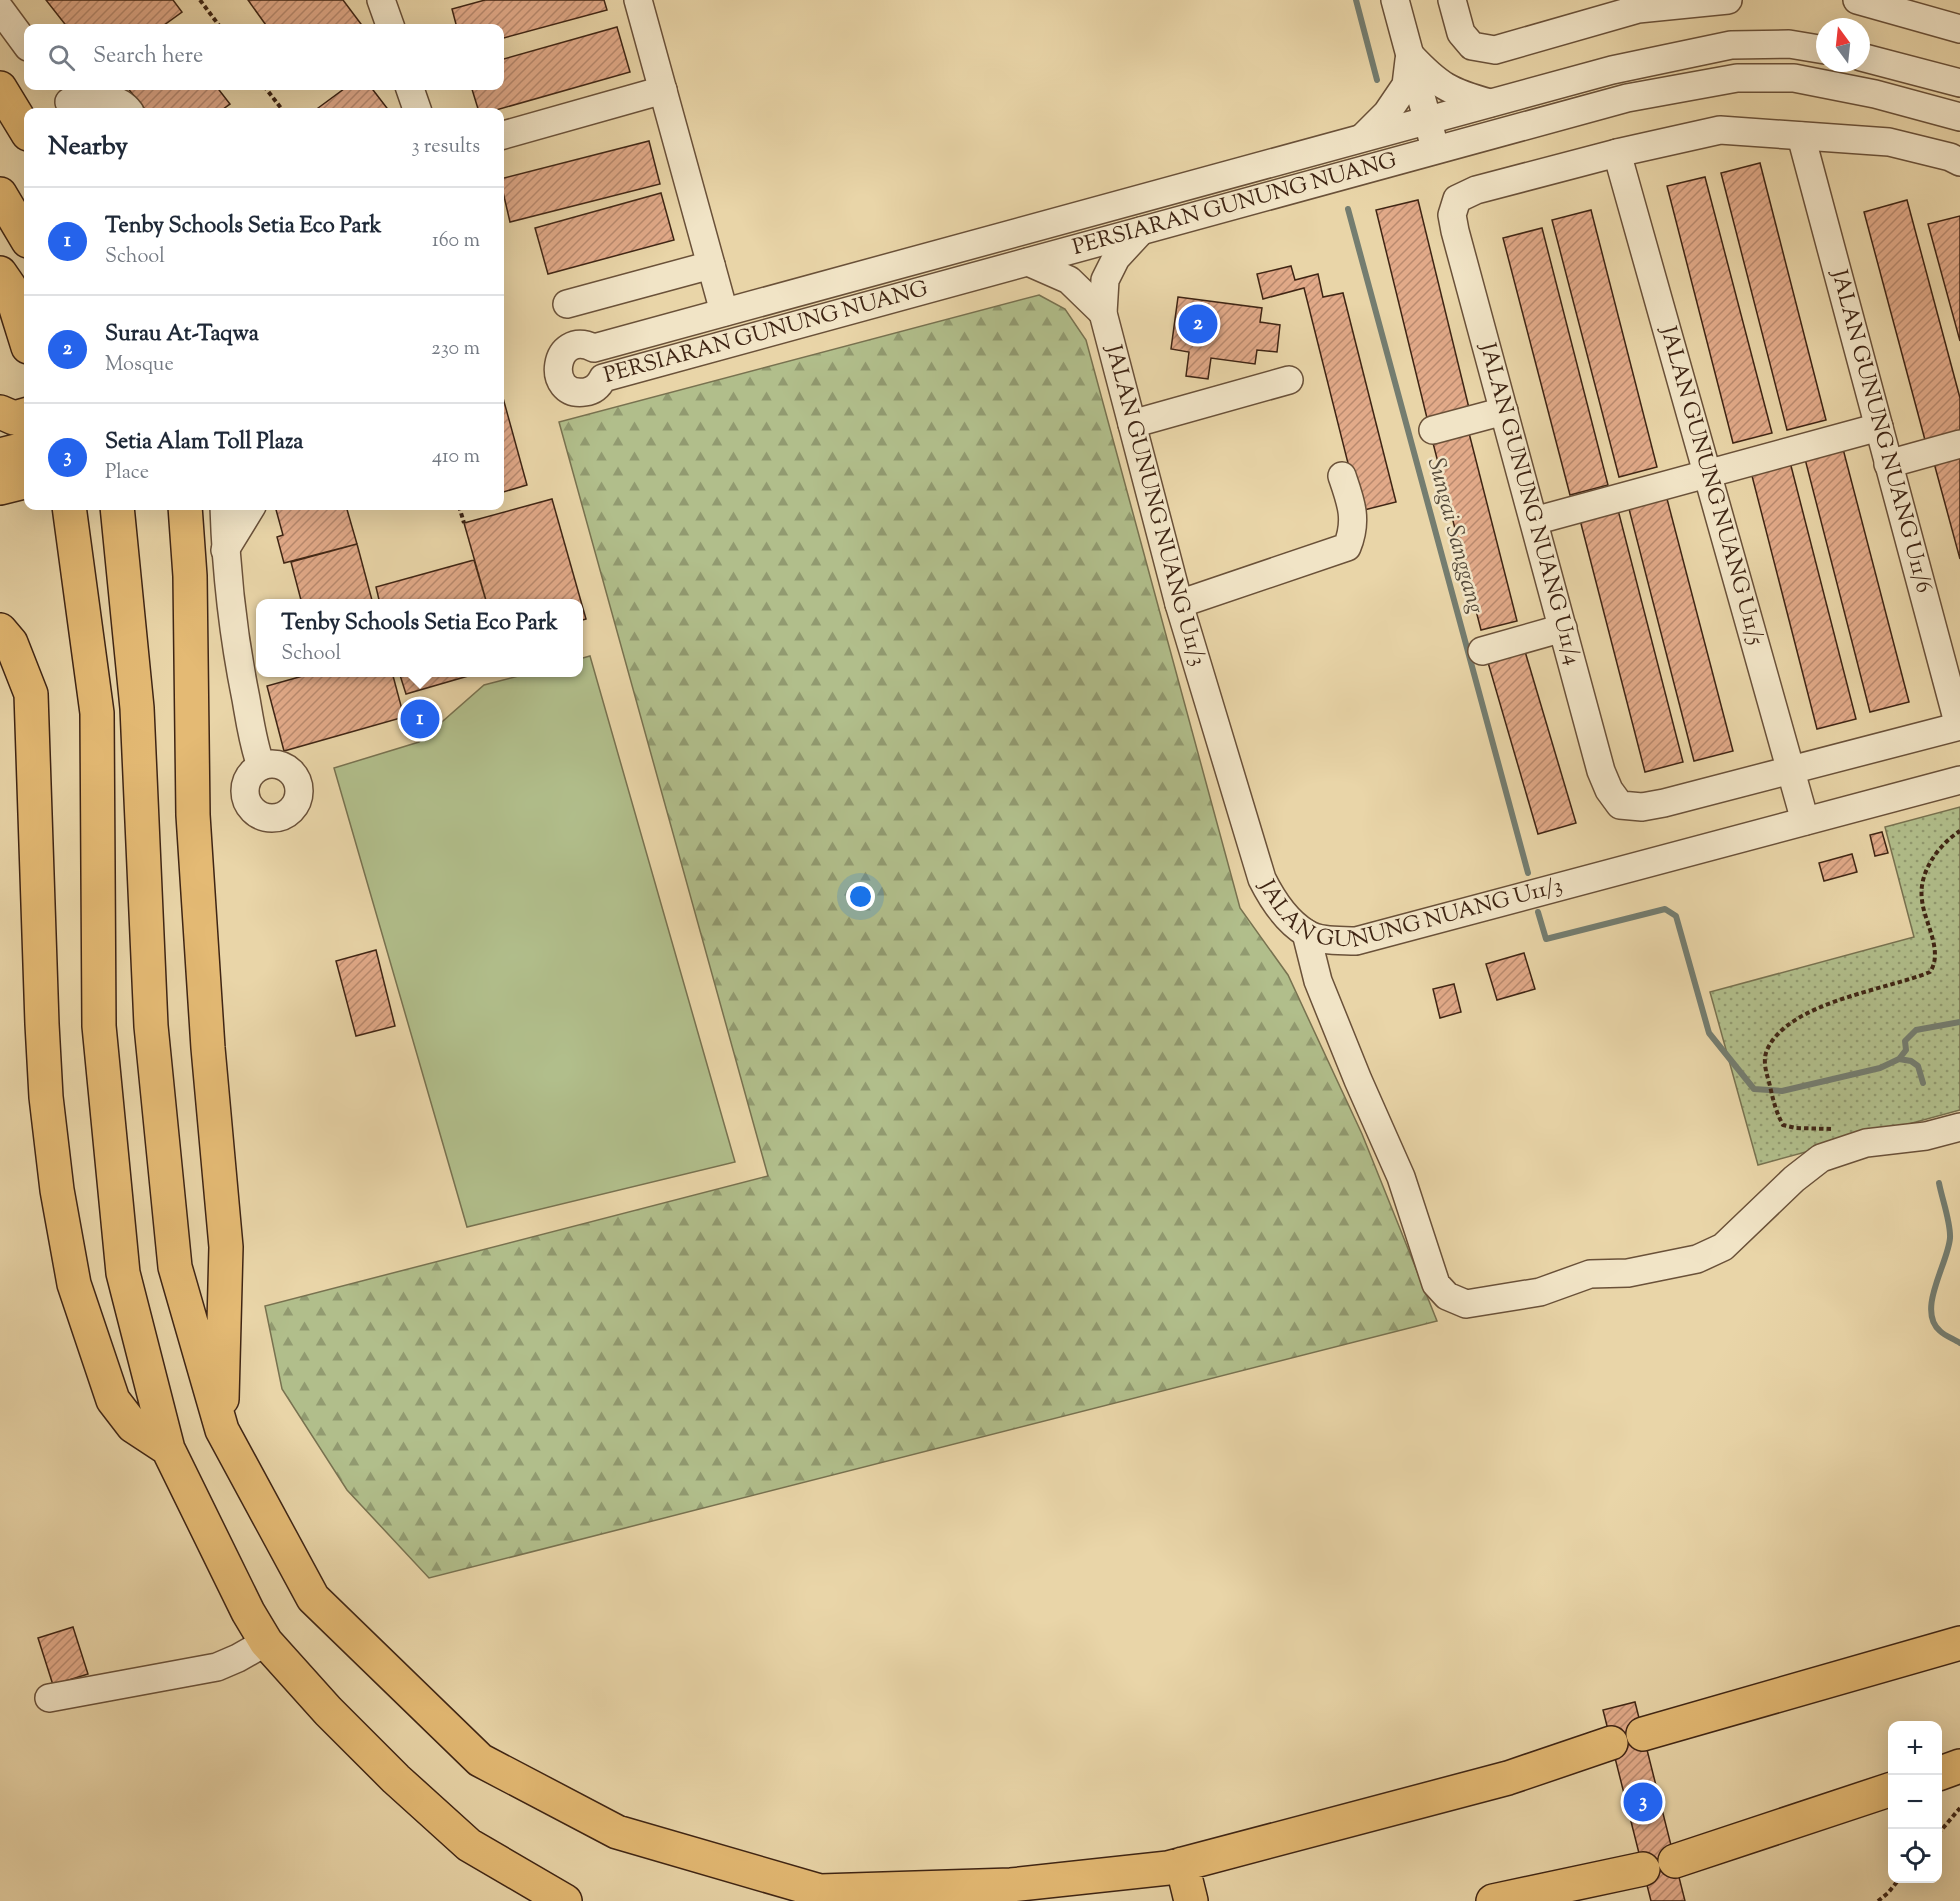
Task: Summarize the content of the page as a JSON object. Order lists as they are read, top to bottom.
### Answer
{
  "streets": {
    "street": [
      "PERSIARAN GUNUNG NUANG",
      "JALAN GUNUNG NUANG U11/6",
      "JALAN GUNUNG NUANG U11/5",
      "JALAN GUNUNG NUANG U11/4",
      "JALAN GUNUNG NUANG U11/3"
    ]
  },
  "crossings": [
    ["PERSIARAN GUNUNG NUANG", "JALAN GUNUNG NUANG U11/3"],
    ["JALAN GUNUNG NUANG U11/5", "JALAN GUNUNG NUANG U11/4"],
    ["JALAN GUNUNG NUANG U11/5", "JALAN GUNUNG NUANG U11/3"]
  ],
  "water": ["Sungai Sanggang"],
  "north": "top",
  "page": {
    "search": "Search here",
    "heading": ["Nearby", "3 results"],
    "list": [
      {
        "mark": "1",
        "name": "Tenby Schools Setia Eco Park",
        "note": "School",
        "value": "160 m"
      },
      {
        "mark": "2",
        "name": "Surau At-Taqwa",
        "note": "Mosque",
        "value": "230 m"
      },
      {
        "mark": "3",
        "name": "Setia Alam Toll Plaza",
        "note": "Place",
        "value": "410 m"
      }
    ],
    "pins": ["2", "1", "3"],
    "popup": ["Tenby Schools Setia Eco Park", "School"],
    "map_buttons": ["+", "−"]
  }
}
